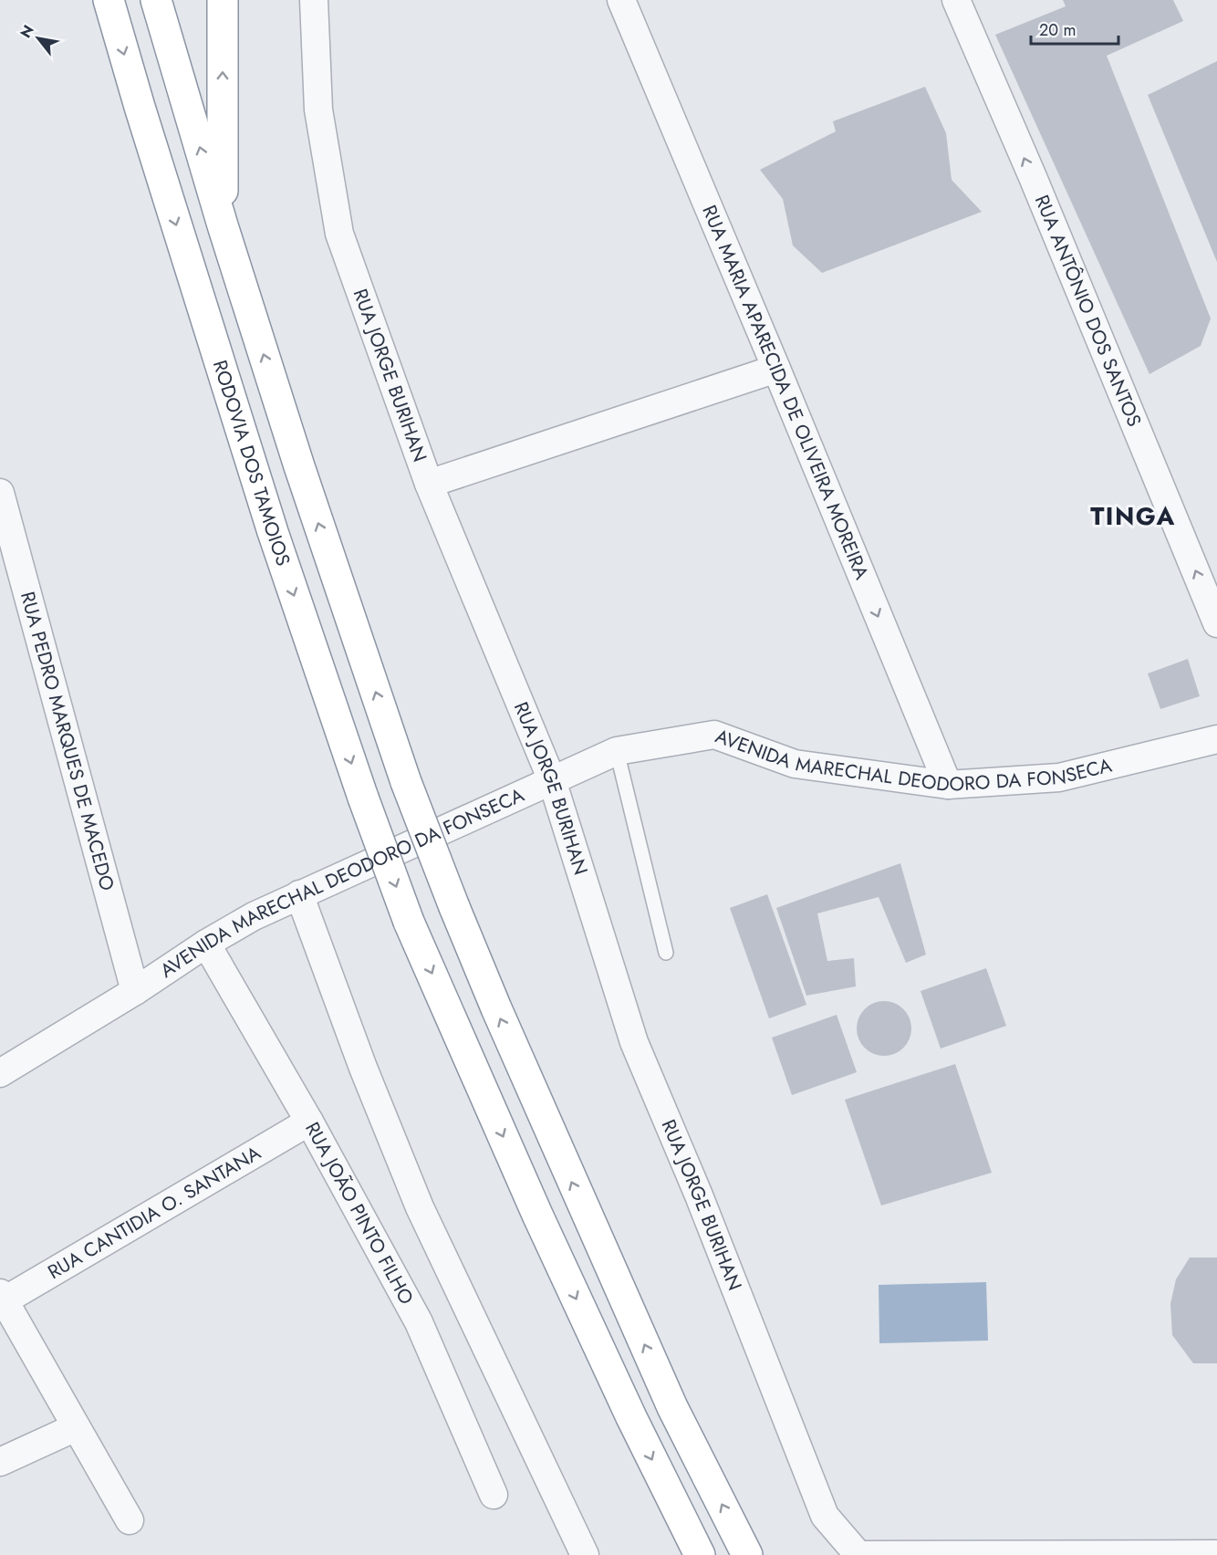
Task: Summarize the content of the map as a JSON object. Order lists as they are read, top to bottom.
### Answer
{
  "streets": {
    "highway": ["RODOVIA DOS TAMOIOS"],
    "street": [
      "RUA ANTÔNIO DOS SANTOS",
      "RUA JORGE BURIHAN",
      "RUA MARIA APARECIDA DE OLIVEIRA MOREIRA",
      "RUA PEDRO MARQUES DE MACEDO",
      "AVENIDA MARECHAL DEODORO DA FONSECA",
      "RUA CANTIDIA O. SANTANA",
      "RUA JOÃO PINTO FILHO"
    ]
  },
  "crossings": [
    ["RUA JORGE BURIHAN", "AVENIDA MARECHAL DEODORO DA FONSECA"],
    ["RUA MARIA APARECIDA DE OLIVEIRA MOREIRA", "AVENIDA MARECHAL DEODORO DA FONSECA"],
    ["RUA PEDRO MARQUES DE MACEDO", "AVENIDA MARECHAL DEODORO DA FONSECA"],
    ["AVENIDA MARECHAL DEODORO DA FONSECA", "RUA JOÃO PINTO FILHO"],
    ["RUA CANTIDIA O. SANTANA", "RUA JOÃO PINTO FILHO"]
  ],
  "one_way": ["RUA ANTÔNIO DOS SANTOS", "RUA MARIA APARECIDA DE OLIVEIRA MOREIRA"],
  "districts": ["TINGA"],
  "scale_bar": "20 m",
  "north": "top left"
}
